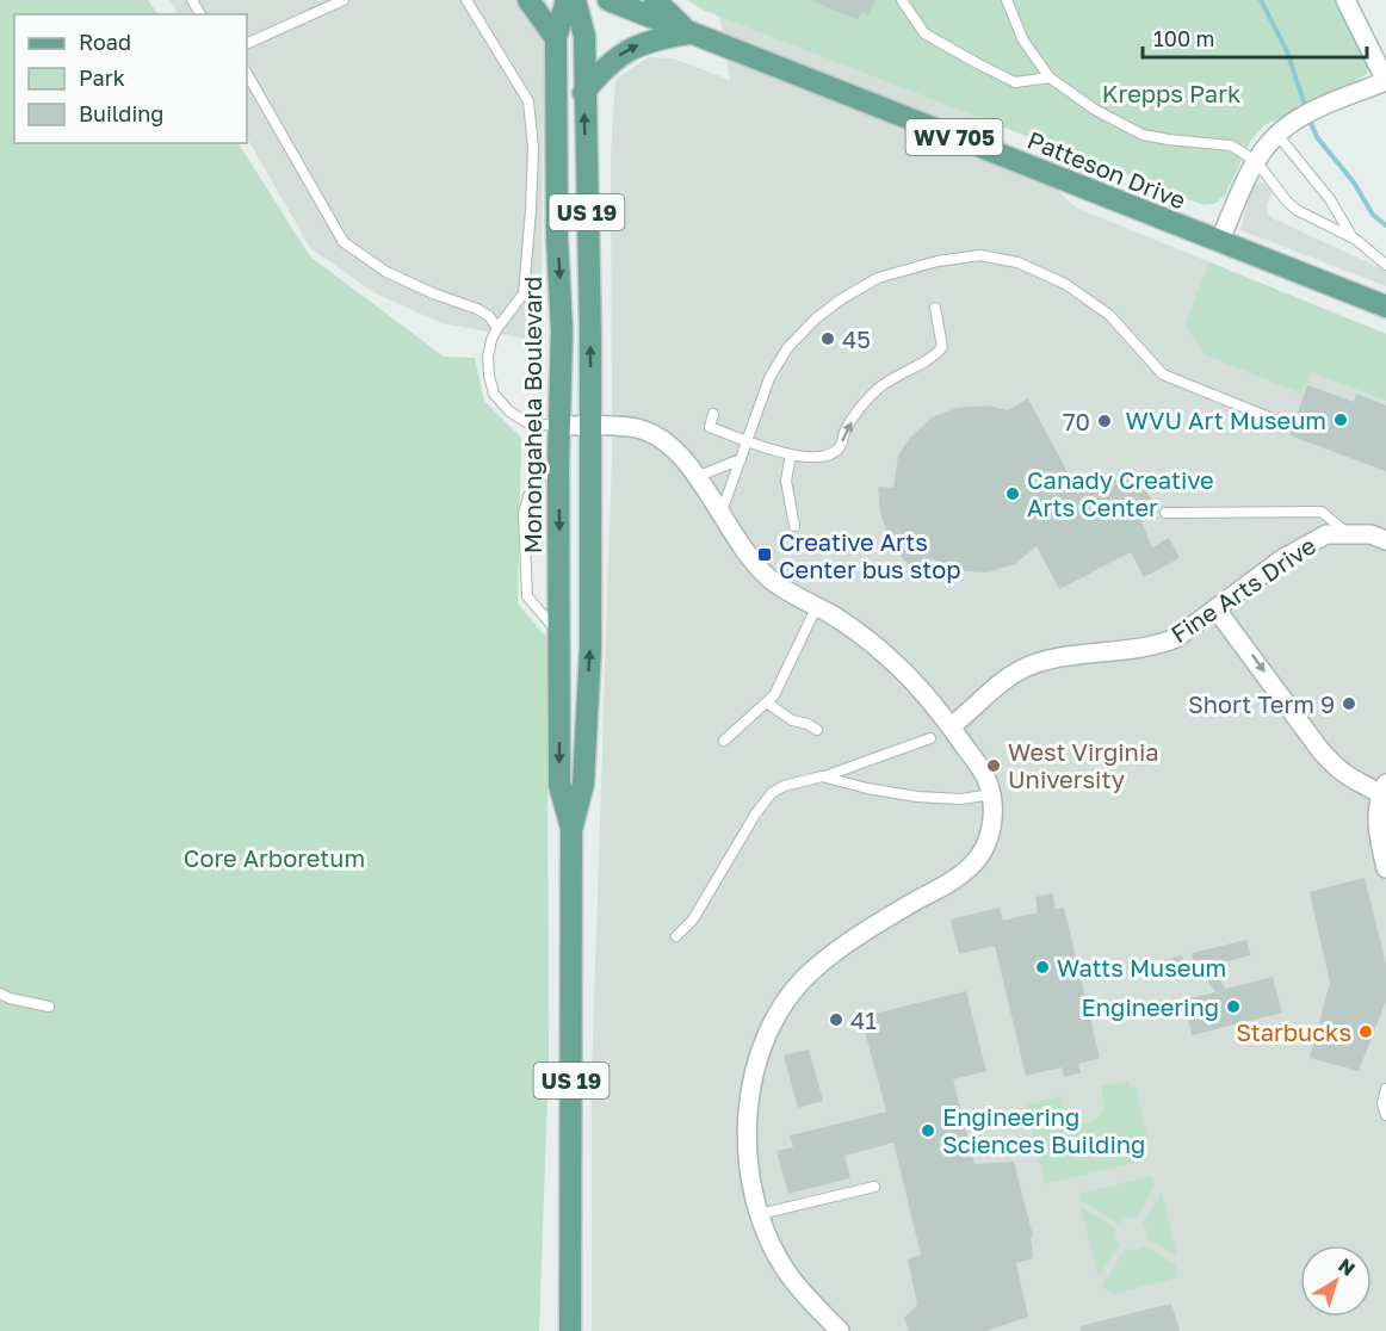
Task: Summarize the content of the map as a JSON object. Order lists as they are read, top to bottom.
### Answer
{
  "streets": {
    "main road": [
      "WV 705",
      "Patteson Drive",
      "US 19",
      "Monongahela Boulevard"
    ],
    "street": ["Fine Arts Drive"]
  },
  "parks": ["Krepps Park", "Core Arboretum"],
  "places": {
    "other": [
      "45",
      "WVU Art Museum",
      "70",
      "Canady Creative Arts Center",
      "Short Term 9",
      "West Virginia University",
      "Watts Museum",
      "Engineering",
      "41",
      "Starbucks",
      "Engineering Sciences Building"
    ],
    "transit": ["Creative Arts Center bus stop"]
  },
  "legend": ["Road", "Park", "Building"],
  "scale_bar": "100 m",
  "north": "top right"
}
